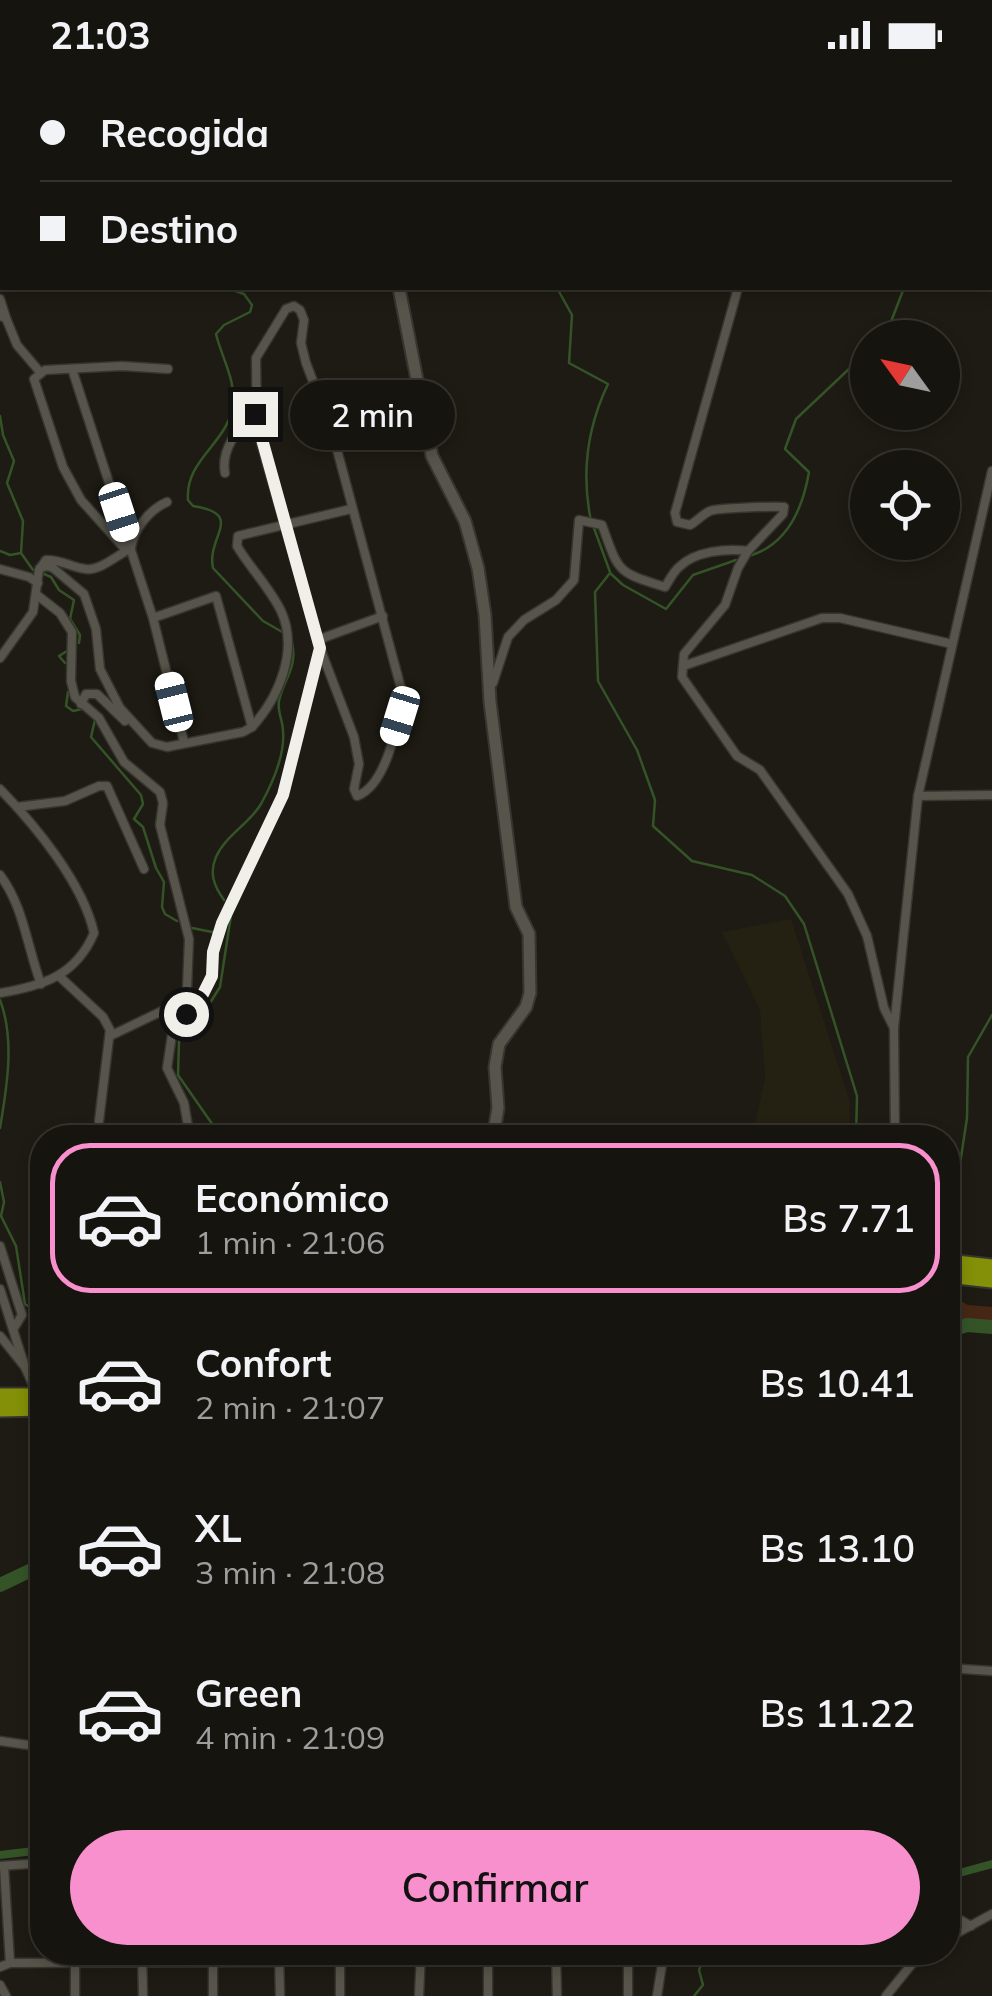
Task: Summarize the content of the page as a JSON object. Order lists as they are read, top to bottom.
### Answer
{
  "north": "top left",
  "page": {
    "status": "21:03",
    "banner": ["Recogida", "Destino"],
    "bubble": "2 min",
    "list": [
      {
        "name": "Económico",
        "note": "1 min · 21:06",
        "value": "Bs 7.71"
      },
      {
        "name": "Confort",
        "note": "2 min · 21:07",
        "value": "Bs 10.41"
      },
      {
        "name": "XL",
        "note": "3 min · 21:08",
        "value": "Bs 13.10"
      },
      {
        "name": "Green",
        "note": "4 min · 21:09",
        "value": "Bs 11.22"
      }
    ],
    "buttons": "Confirmar"
  }
}
